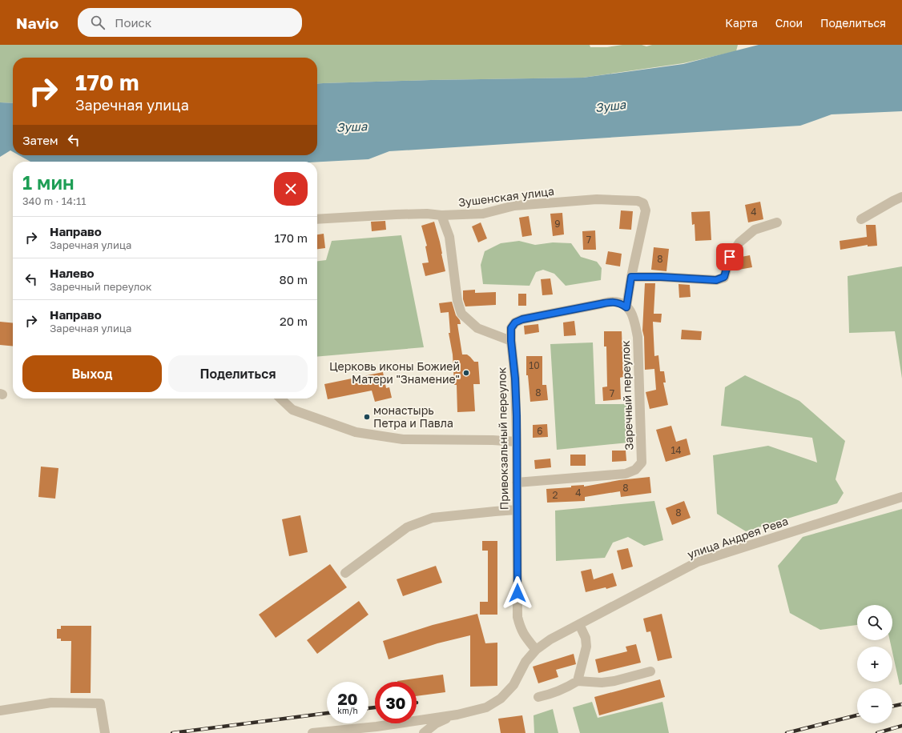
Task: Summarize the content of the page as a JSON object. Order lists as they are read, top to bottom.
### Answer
{
  "streets": {
    "street": [
      "Зушенская улица",
      "Заречный переулок",
      "Привокзальный переулок",
      "улица Андрея Рева"
    ]
  },
  "crossings": [
    ["Заречный переулок", "Привокзальный переулок"],
    ["Привокзальный переулок", "улица Андрея Рева"]
  ],
  "water": ["Зуша"],
  "places": ["Церковь иконы Божией Матери \"Знамение\"", "монастырь Петра и Павла"],
  "house_numbers": [
    "4",
    "9",
    "7",
    "8",
    "10",
    "8",
    "7",
    "6",
    "14",
    "8",
    "4",
    "2",
    "8"
  ],
  "page": {
    "header": "Navio",
    "search": "Поиск",
    "nav": ["Карта", "Слои", "Поделиться"],
    "turn": ["170 m", "Заречная улица"],
    "then": "Затем",
    "heading": ["1 мин", "340 m · 14:11"],
    "list": [
      {
        "name": "Направо",
        "note": "Заречная улица",
        "value": "170 m"
      },
      {
        "name": "Налево",
        "note": "Заречный переулок",
        "value": "80 m"
      },
      {
        "name": "Направо",
        "note": "Заречная улица",
        "value": "20 m"
      }
    ],
    "buttons": ["Выход", "Поделиться"],
    "map_buttons": ["+", "−"],
    "speed": "20 km/h",
    "limit": "30"
  }
}
